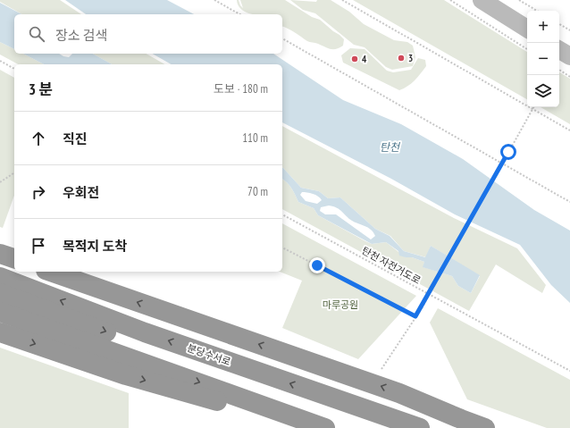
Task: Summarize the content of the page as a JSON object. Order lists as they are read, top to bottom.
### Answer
{
  "streets": {
    "highway": ["분당수서로"],
    "path": ["탄천 자전거도로"]
  },
  "water": ["탄천"],
  "parks": ["마루공원"],
  "places": ["3", "4"],
  "page": {
    "map_buttons": ["+", "−"],
    "search": "장소 검색",
    "heading": ["3 분", "도보 · 180 m"],
    "list": [
      ["직진", "110 m"],
      ["우회전", "70 m"],
      "목적지 도착"
    ]
  }
}
